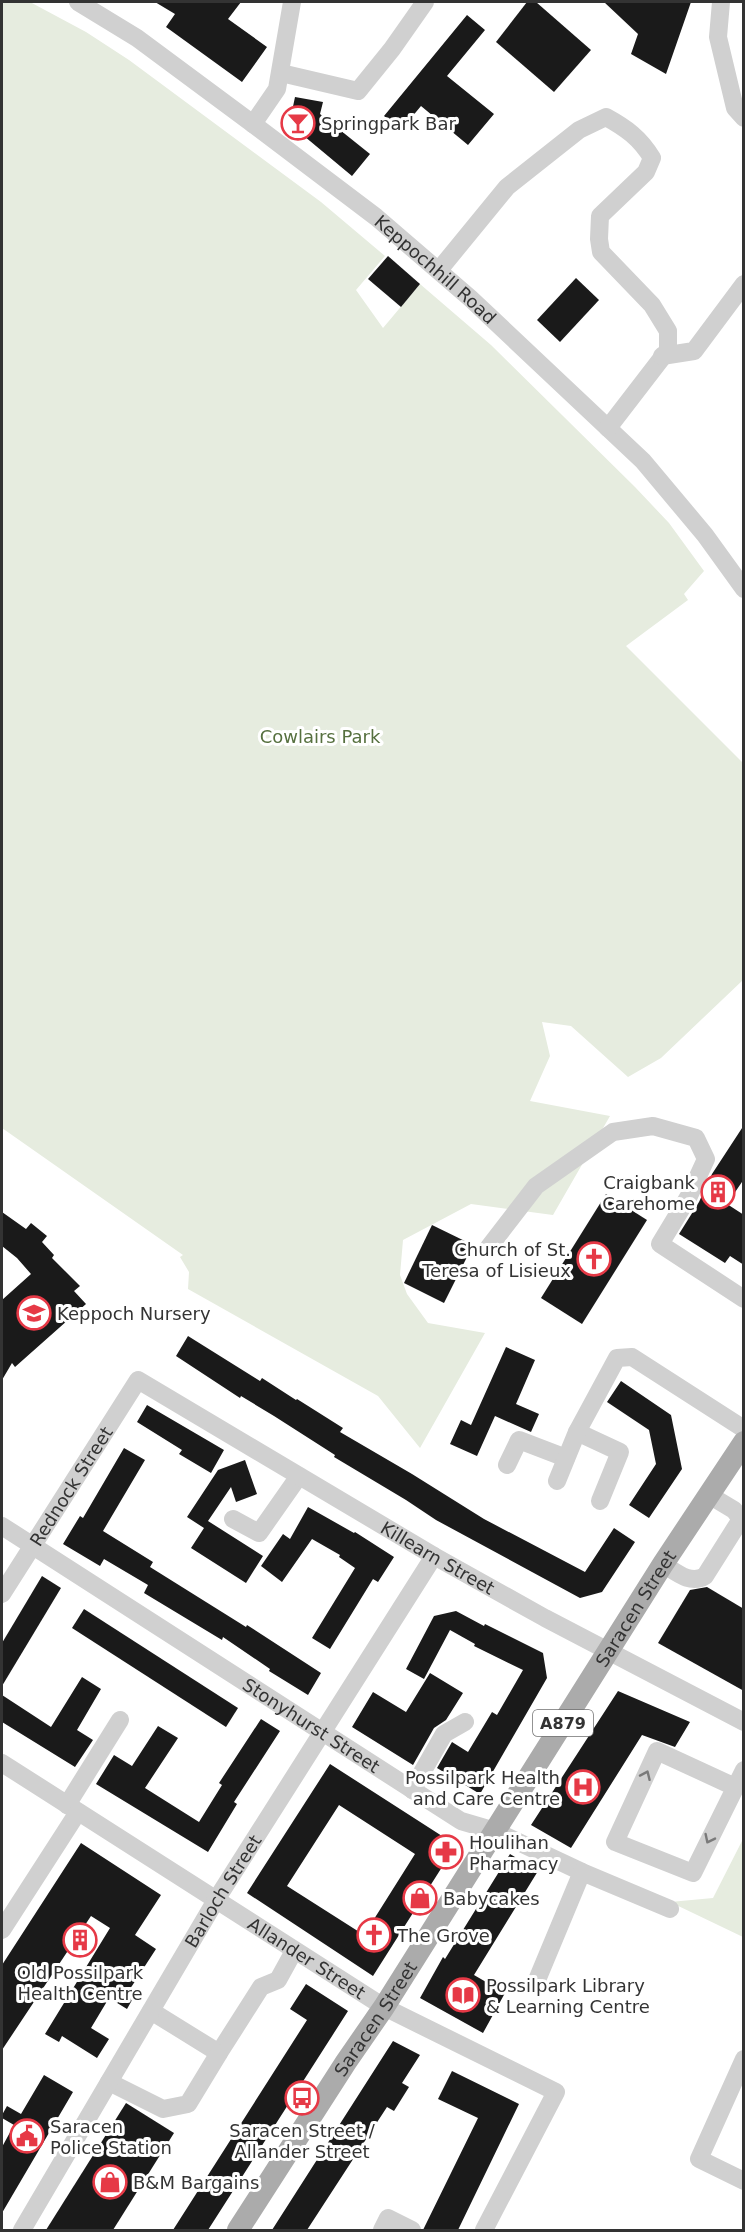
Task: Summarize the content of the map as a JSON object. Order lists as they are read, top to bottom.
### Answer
{
  "streets": {
    "main road": ["Saracen Street", "A879"],
    "street": [
      "Keppochhill Road",
      "Rednock Street",
      "Killearn Street",
      "Stonyhurst Street",
      "Barloch Street",
      "Allander Street"
    ]
  },
  "crossings": [
    ["Rednock Street", "Killearn Street"],
    ["Rednock Street", "Stonyhurst Street"],
    ["Killearn Street", "Saracen Street"],
    ["Killearn Street", "Barloch Street"],
    ["Saracen Street", "Stonyhurst Street"],
    ["Saracen Street", "Allander Street"],
    ["Stonyhurst Street", "Barloch Street"],
    ["Barloch Street", "Allander Street"]
  ],
  "parks": ["Cowlairs Park"],
  "places": {
    "bar": ["Springpark Bar"],
    "building": ["Craigbank Carehome", "Old Possilpark Health Centre"],
    "church": ["Church of St. Teresa of Lisieux", "The Grove"],
    "school or university": ["Keppoch Nursery"],
    "hospital": ["Possilpark Health and Care Centre"],
    "pharmacy": ["Houlihan Pharmacy"],
    "shop": ["Babycakes", "B&M Bargains"],
    "library": ["Possilpark Library & Learning Centre"],
    "bus stop": ["Saracen Street / Allander Street"],
    "public building": ["Saracen Police Station"]
  }
}
